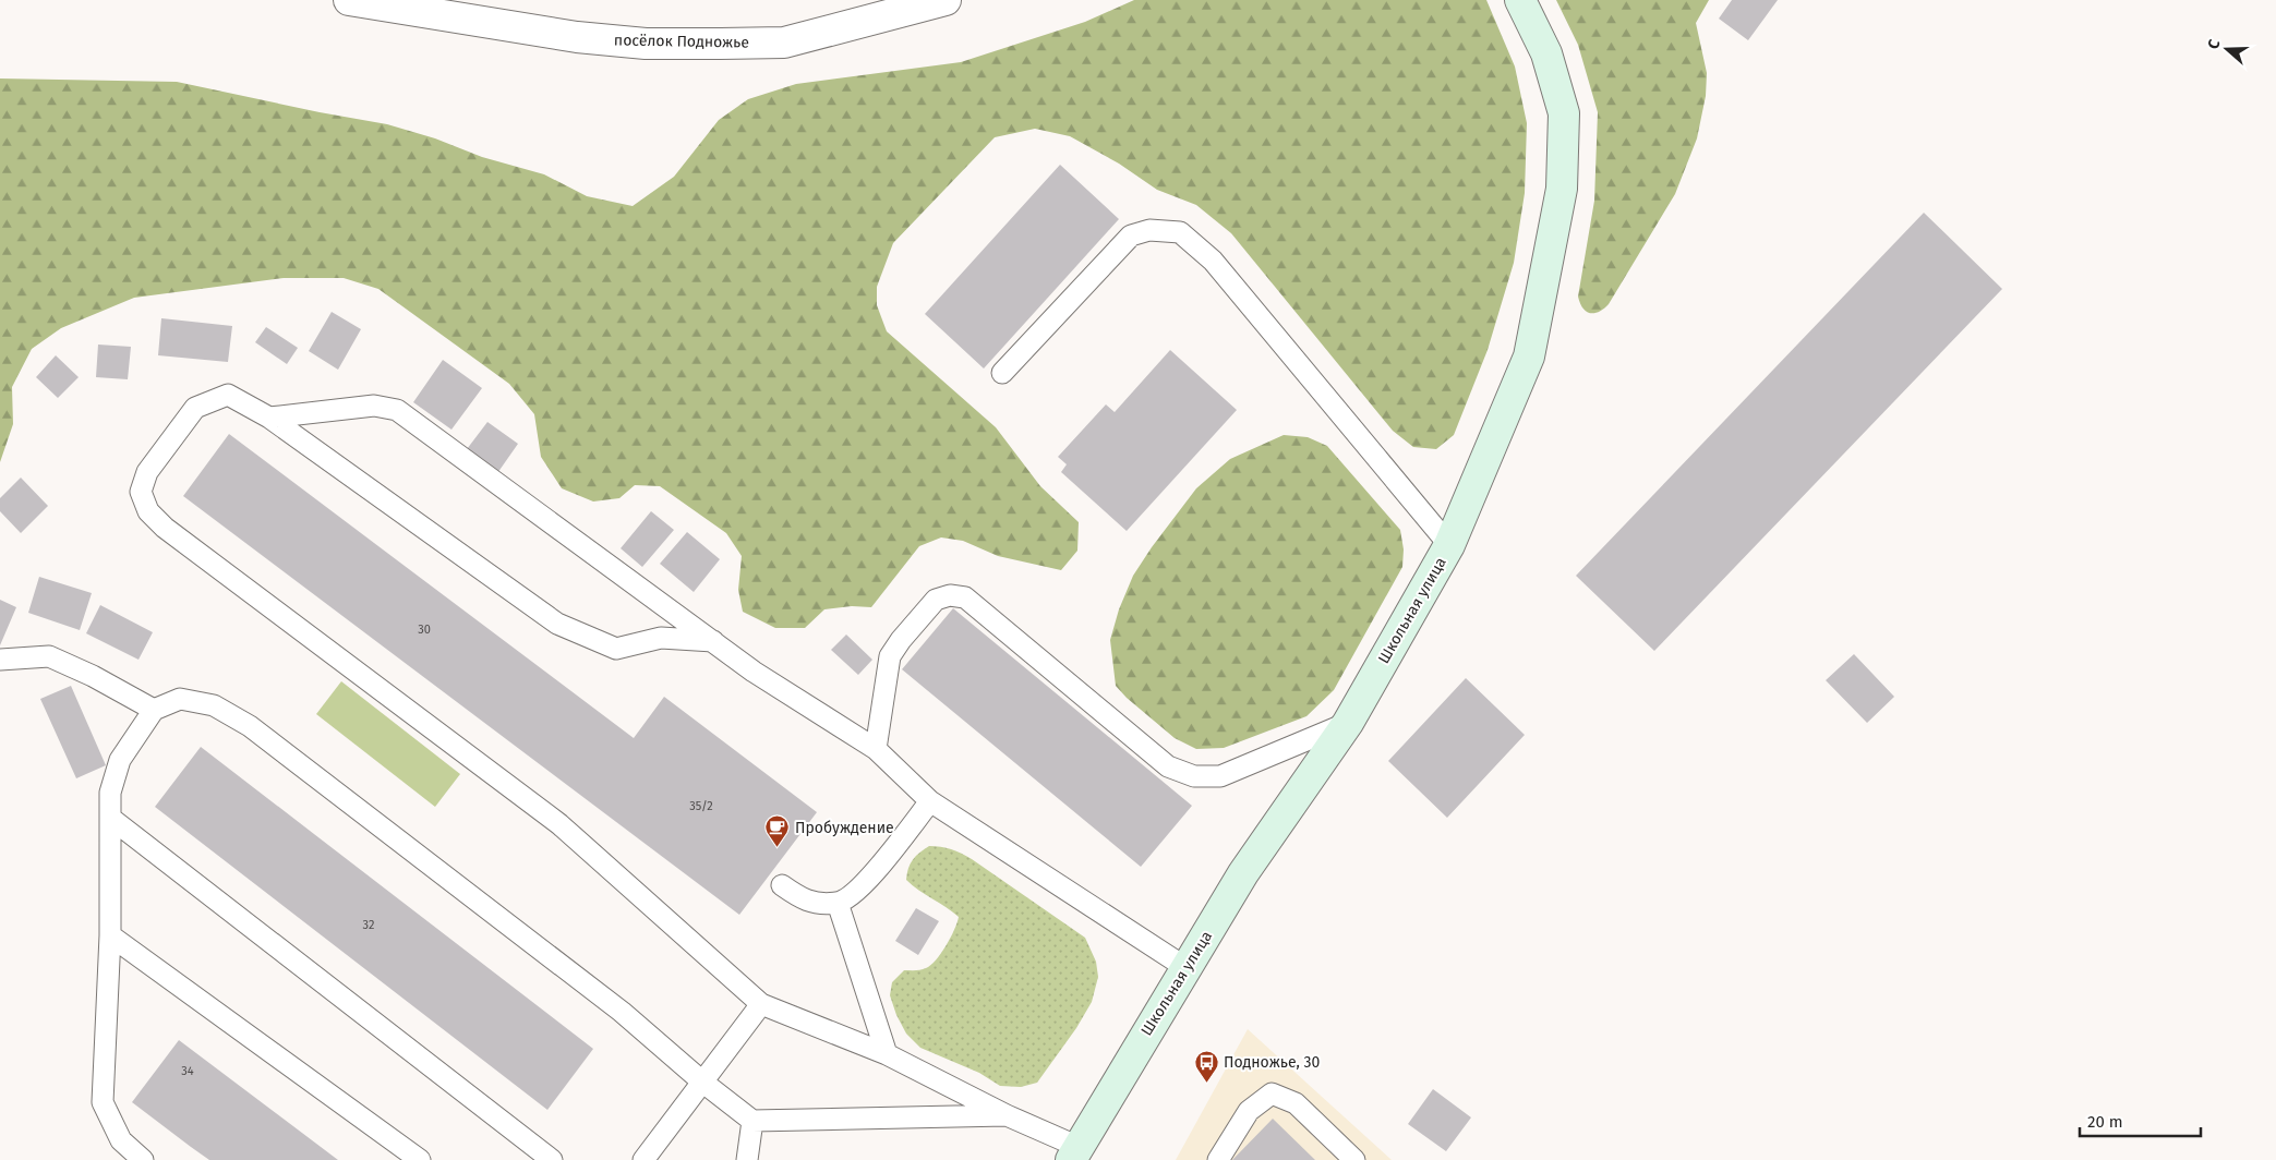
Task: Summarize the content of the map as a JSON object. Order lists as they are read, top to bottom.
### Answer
{
  "streets": {
    "main road": ["Школьная улица"],
    "street": ["посёлок Подножье"]
  },
  "places": {
    "cafe": ["Пробуждение"],
    "bus stop": ["Подножье, 30"]
  },
  "house_numbers": [
    "30",
    "35/2",
    "32",
    "34"
  ],
  "scale_bar": "20 m",
  "north": "left"
}
